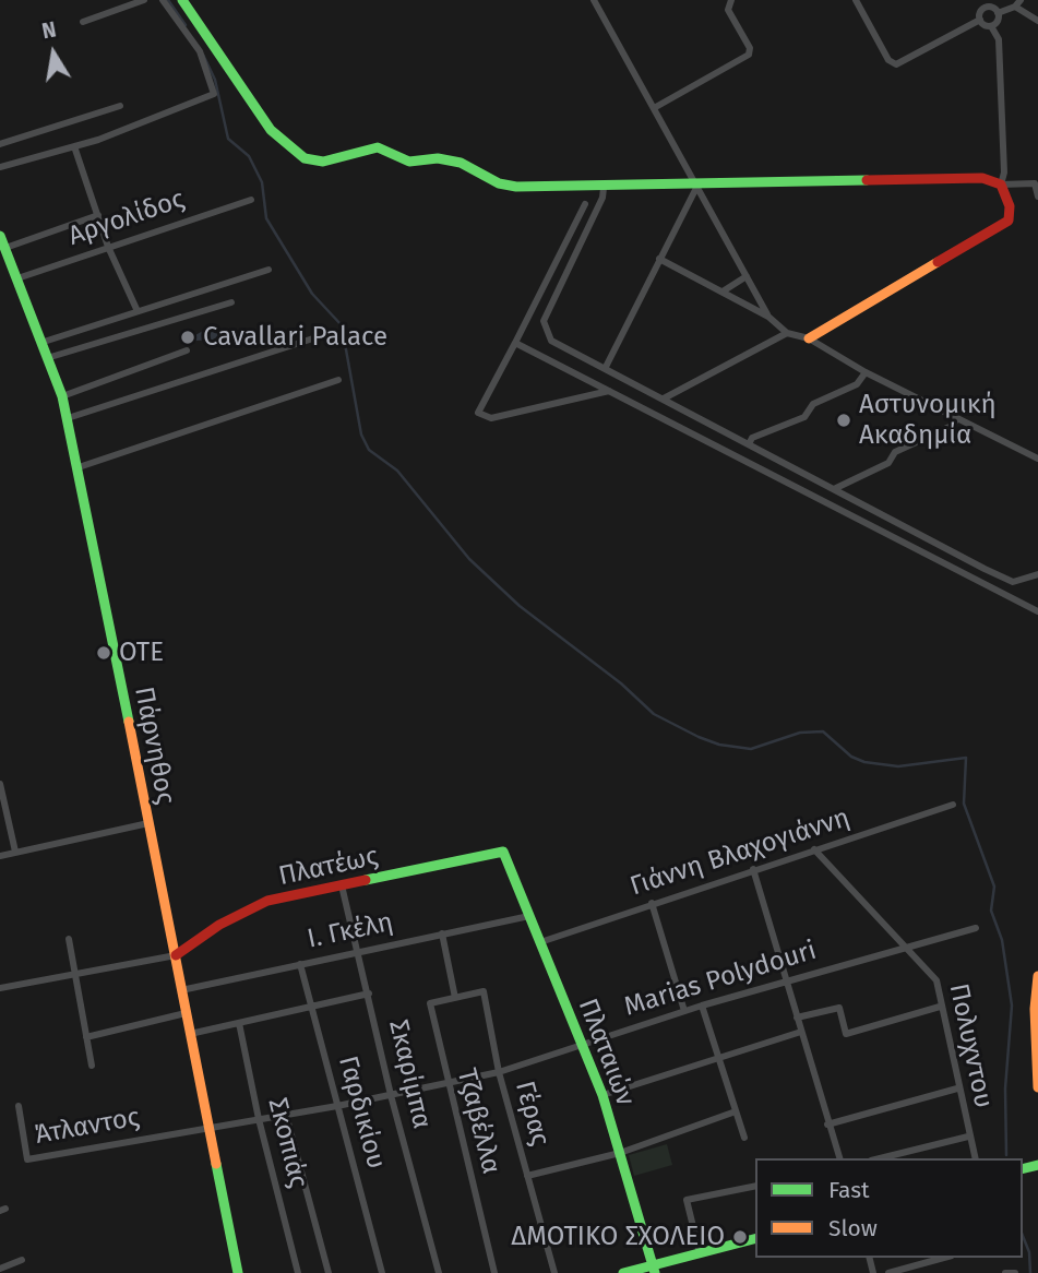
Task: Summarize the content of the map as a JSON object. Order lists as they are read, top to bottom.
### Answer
{
  "streets": {
    "street": [
      "Αργολίδος",
      "Πάρνηθος",
      "Γιάννη Βλαχογιάννη",
      "Πλατέως",
      "Ι. Γκέλη",
      "Marias Polydouri",
      "Πολυχντου",
      "Πλαταιών",
      "Σκαρίμπα",
      "Γαρδικίου",
      "Γέρας",
      "Τζαβέλλα",
      "Άτλαντος",
      "Σκοπιάς"
    ]
  },
  "crossings": [
    ["Αργολίδος", "Πάρνηθος"],
    ["Πάρνηθος", "Πλατέως"],
    ["Πάρνηθος", "Ι. Γκέλη"],
    ["Πάρνηθος", "Marias Polydouri"],
    ["Πάρνηθος", "Άτλαντος"],
    ["Γιάννη Βλαχογιάννη", "Πολυχντου"],
    ["Γιάννη Βλαχογιάννη", "Πλαταιών"],
    ["Πλατέως", "Πλαταιών"],
    ["Πλατέως", "Σκαρίμπα"],
    ["Ι. Γκέλη", "Πλαταιών"],
    ["Ι. Γκέλη", "Σκαρίμπα"],
    ["Ι. Γκέλη", "Γαρδικίου"],
    ["Marias Polydouri", "Πολυχντου"],
    ["Marias Polydouri", "Πλαταιών"],
    ["Marias Polydouri", "Σκαρίμπα"],
    ["Marias Polydouri", "Γαρδικίου"],
    ["Marias Polydouri", "Γέρας"],
    ["Marias Polydouri", "Τζαβέλλα"],
    ["Marias Polydouri", "Άτλαντος"],
    ["Marias Polydouri", "Σκοπιάς"],
    ["Γέρας", "Τζαβέλλα"]
  ],
  "places": [
    "Cavallari Palace",
    "Αστυνομική Ακαδημία",
    "ΟΤΕ",
    "ΔΜΟΤΙΚΟ ΣΧΟΛΕΙΟ"
  ],
  "legend": ["Fast", "Slow"],
  "north": "top"
}
